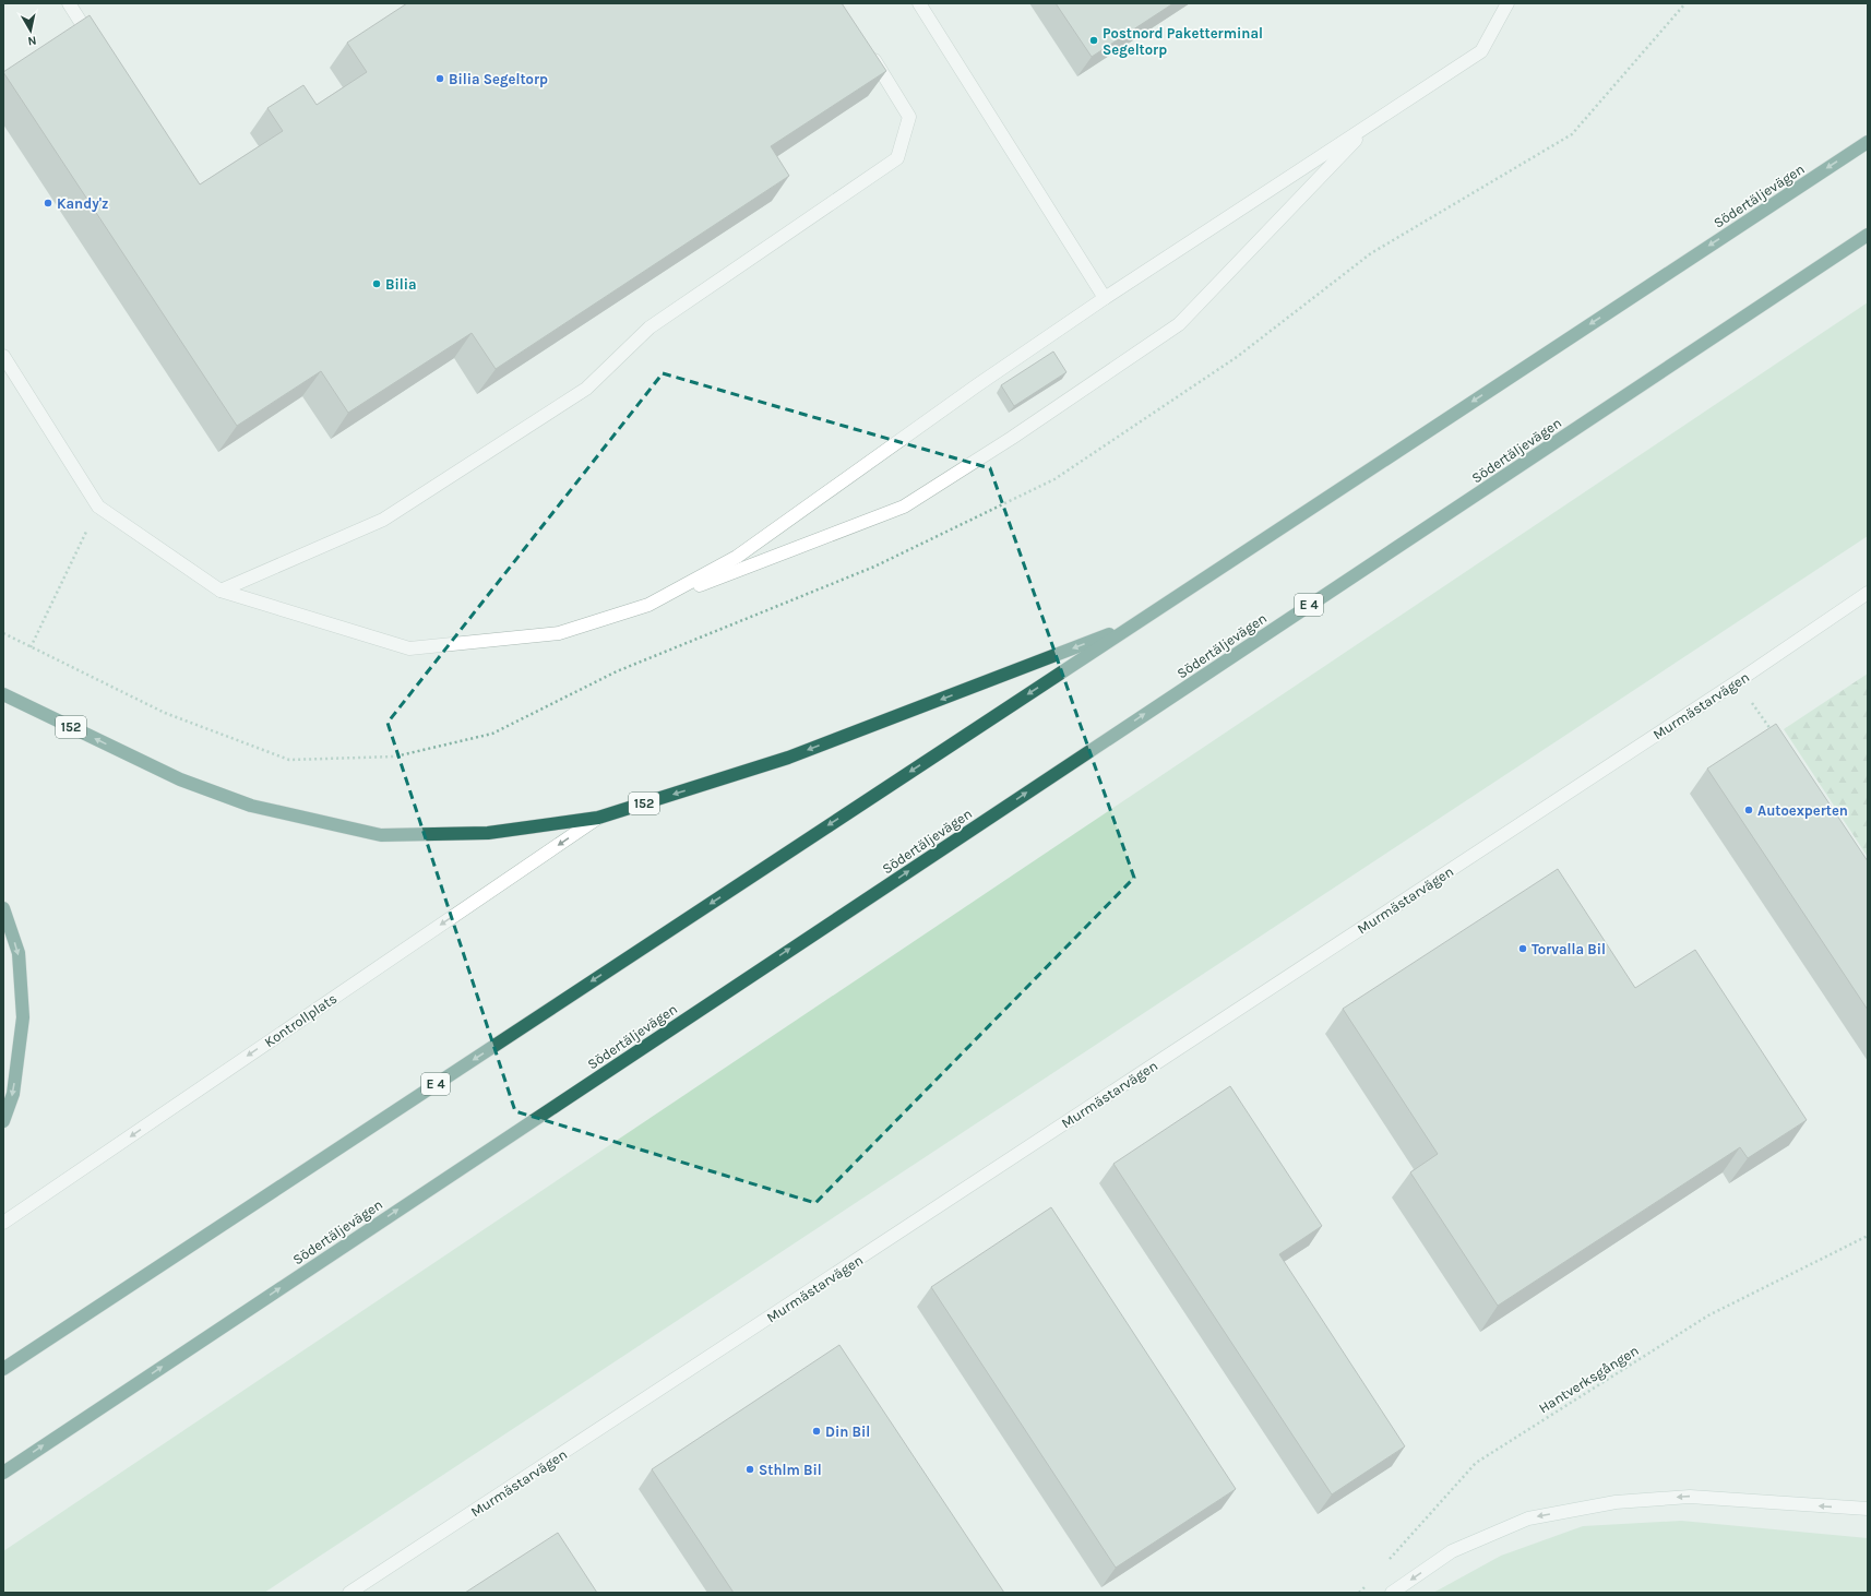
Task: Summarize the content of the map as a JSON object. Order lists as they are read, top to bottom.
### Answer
{
  "streets": {
    "highway": ["Södertäljevägen", "E 4", "152"],
    "street": ["Murmästarvägen", "Kontrollplats"],
    "path": ["Hantverksgången"]
  },
  "crossings": [
    ["Södertäljevägen", "152"],
    ["152", "Kontrollplats"]
  ],
  "one_way": ["Kontrollplats"],
  "places": [
    "Postnord Paketterminal Segeltorp",
    "Bilia Segeltorp",
    "Kandy'z",
    "Bilia",
    "Autoexperten",
    "Torvalla Bil",
    "Din Bil",
    "Sthlm Bil"
  ],
  "north": "bottom"
}
